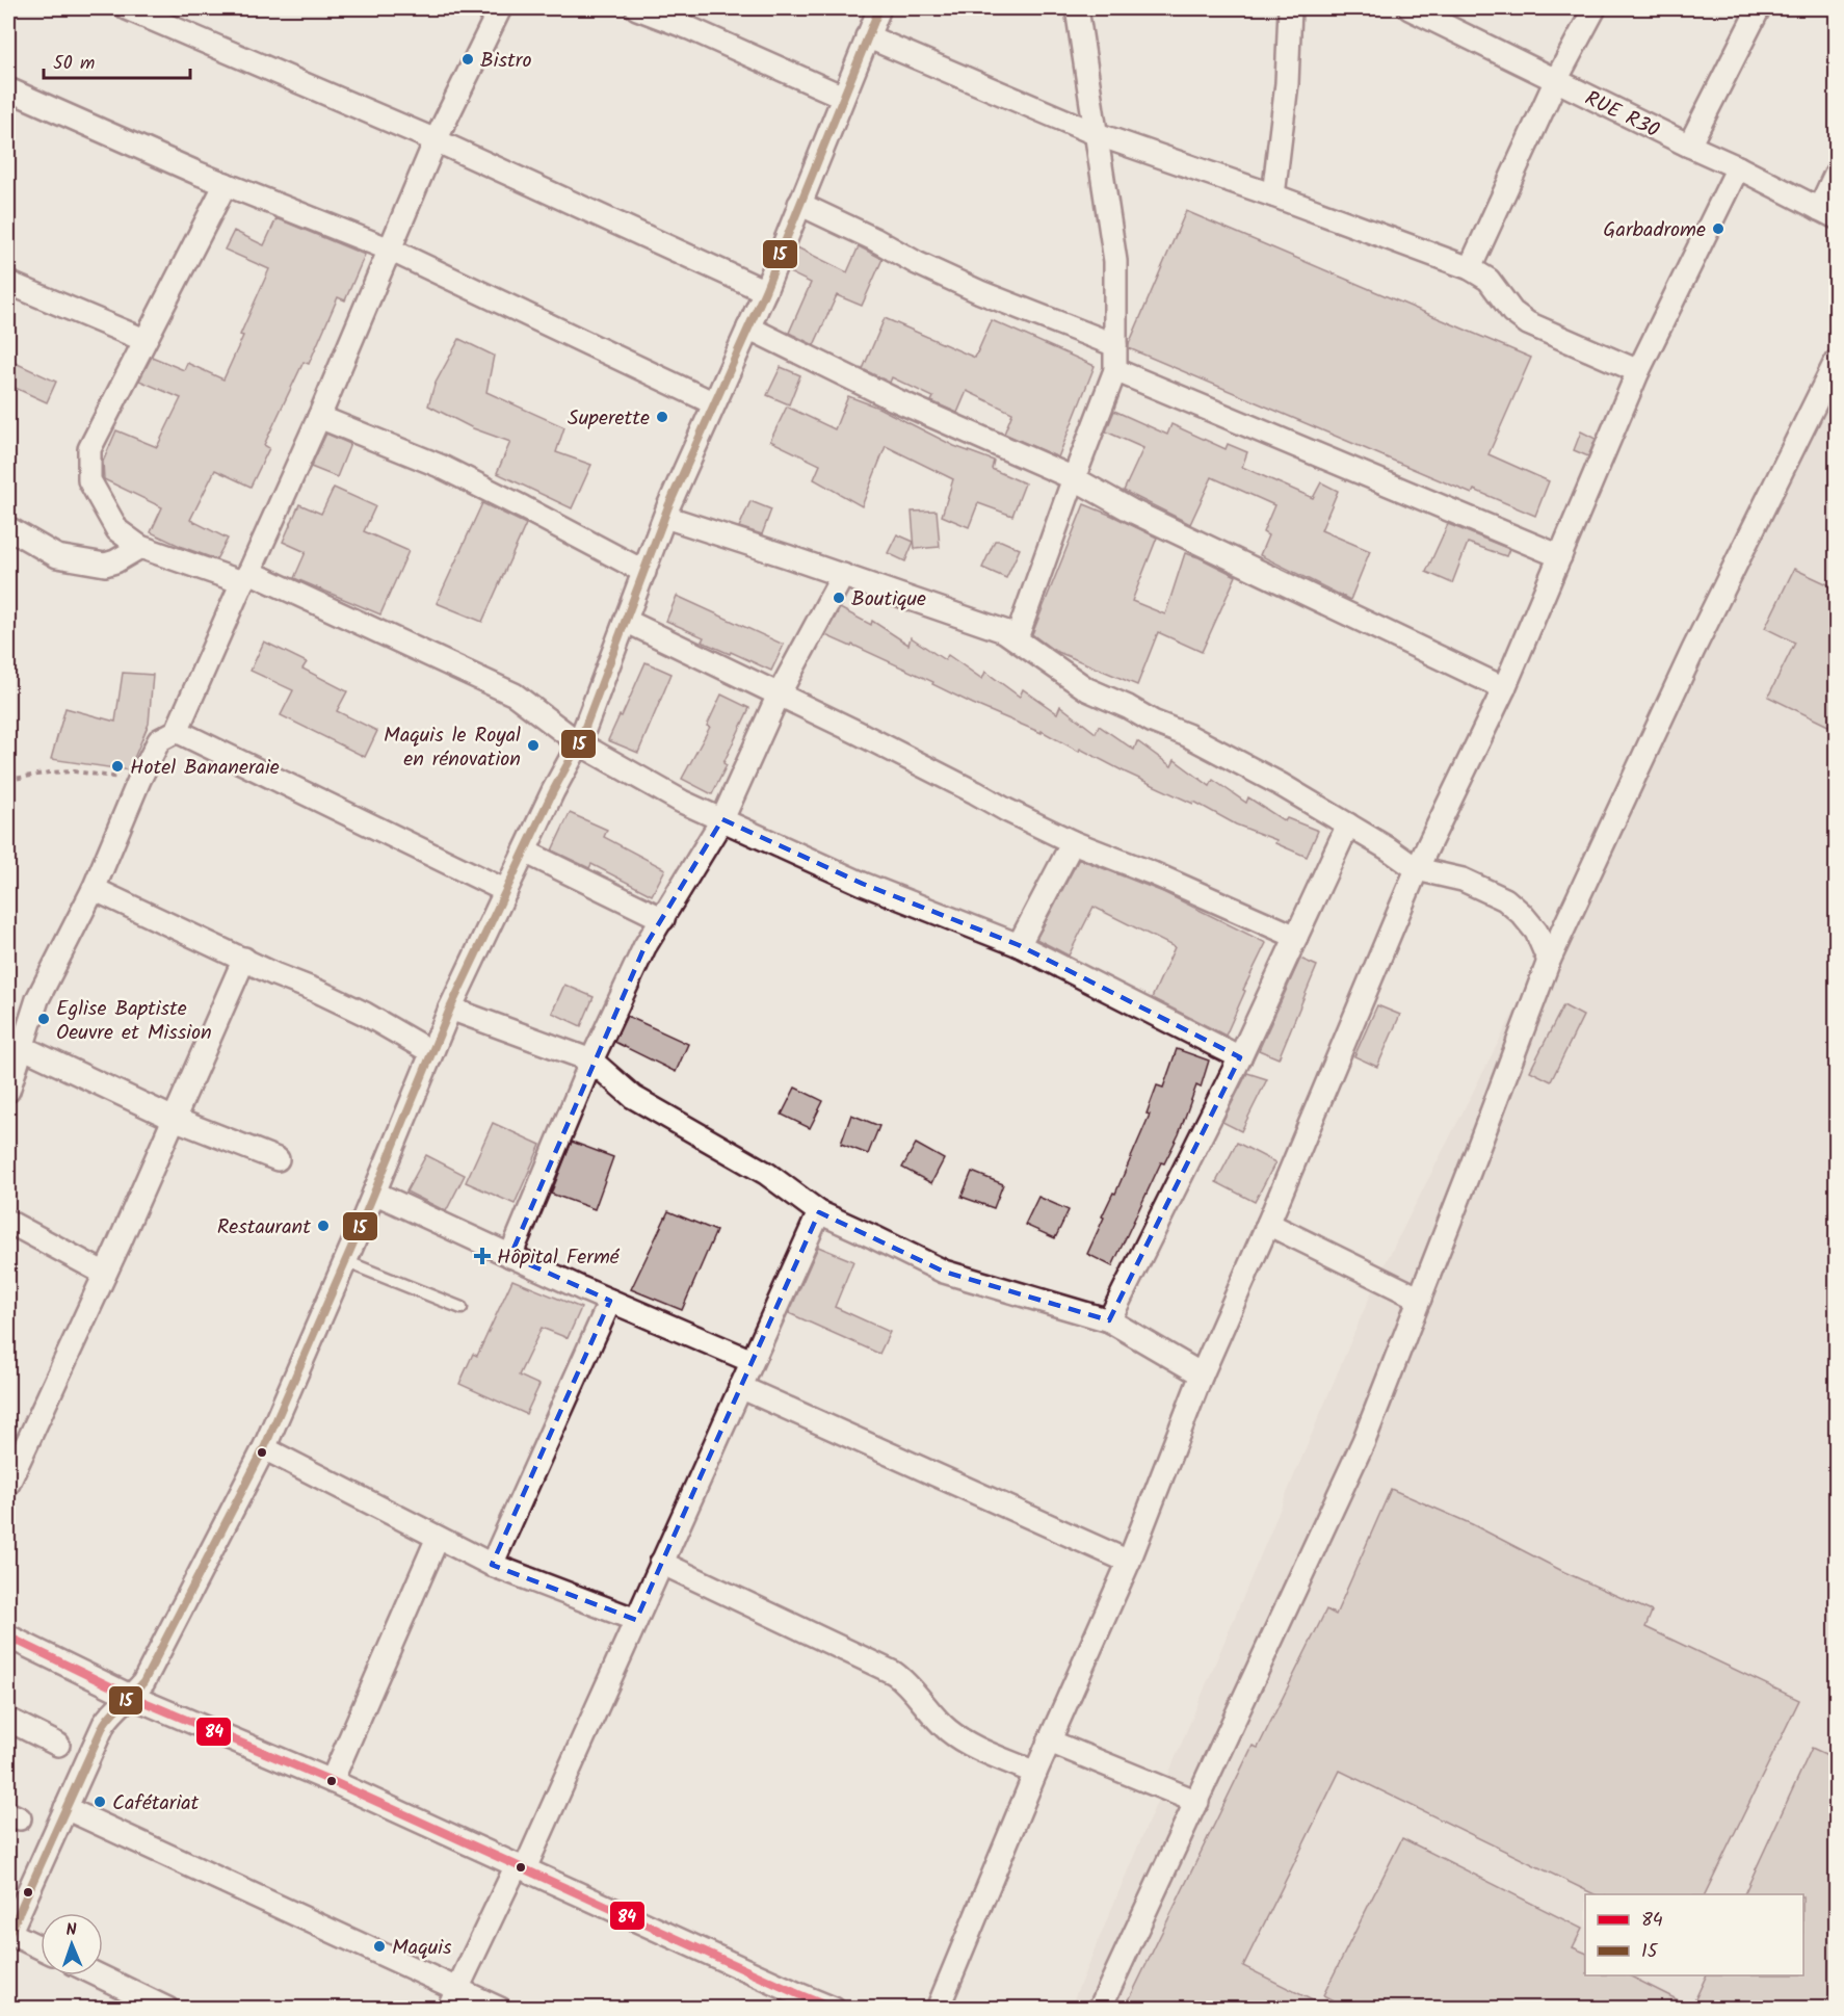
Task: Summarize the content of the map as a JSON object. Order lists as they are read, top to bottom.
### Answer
{
  "streets": {
    "street": ["RUE R30"]
  },
  "places": {
    "other": [
      "Bistro",
      "Garbadrome",
      "Superette",
      "Boutique",
      "Maquis le Royal en rénovation",
      "Hotel Bananeraie",
      "Eglise Baptiste Oeuvre et Mission",
      "Restaurant",
      "Cafétariat",
      "Maquis"
    ],
    "health": ["Hôpital Fermé"]
  },
  "lines": ["transit line 15", "transit line 84"],
  "legend": ["84", "15"],
  "scale_bar": "50 m",
  "north": "top"
}
